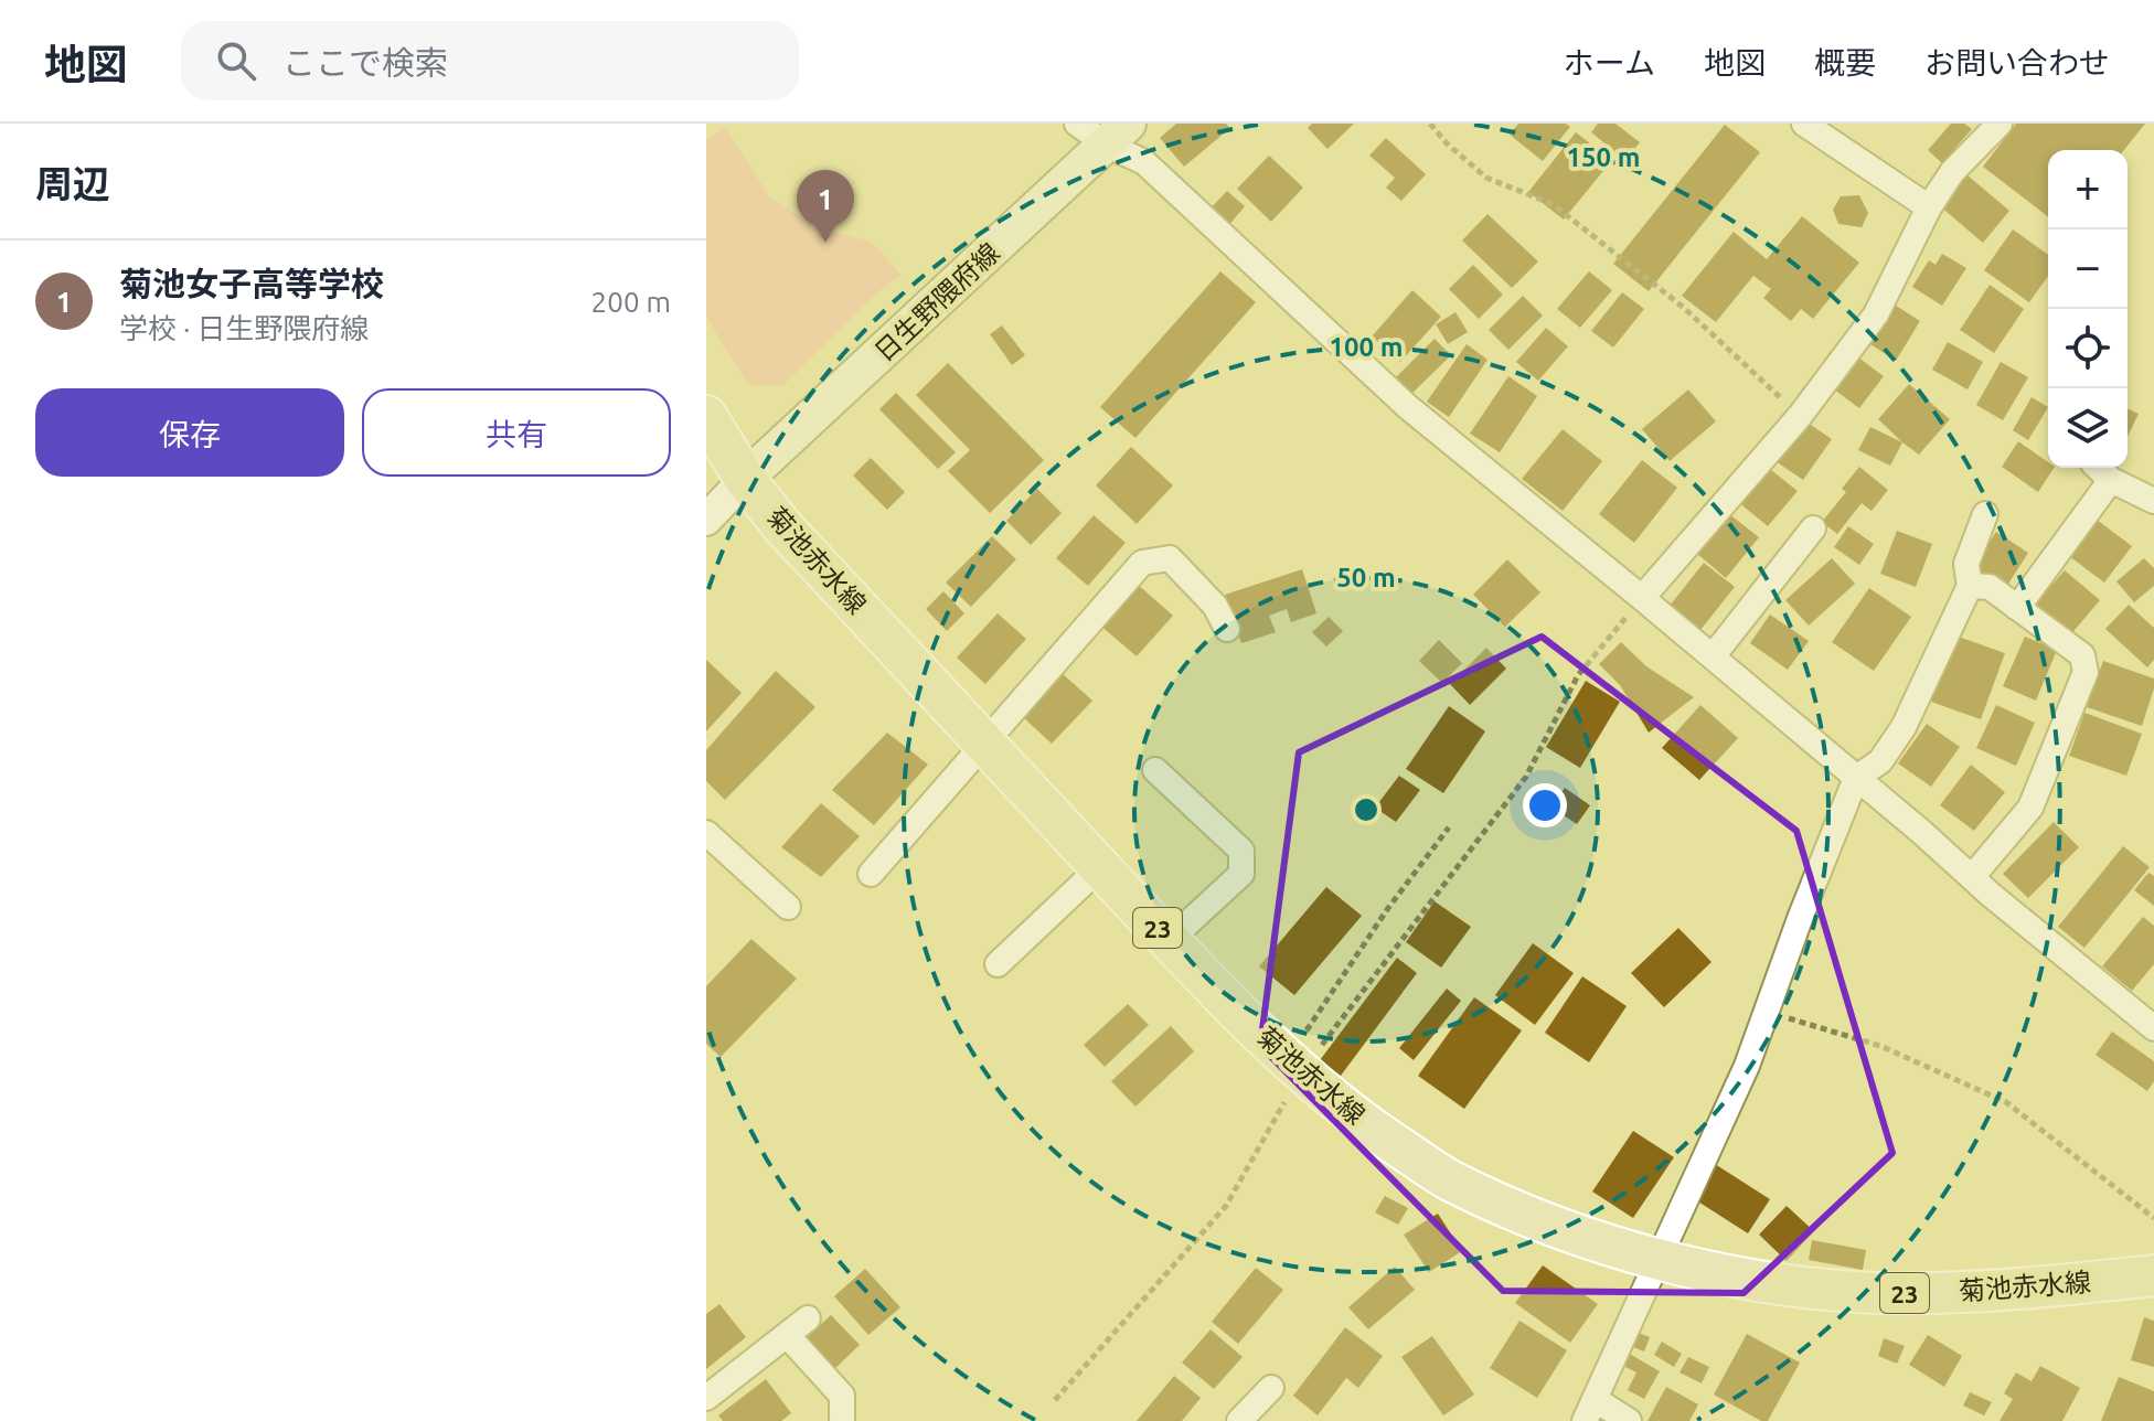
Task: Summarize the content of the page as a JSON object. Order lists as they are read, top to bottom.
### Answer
{
  "streets": {
    "main road": ["日生野隈府線", "菊池赤水線", "23"]
  },
  "crossings": [
    ["日生野隈府線", "菊池赤水線"]
  ],
  "page": {
    "header": "地図",
    "search": "ここで検索",
    "nav": [
      "ホーム",
      "地図",
      "概要",
      "お問い合わせ"
    ],
    "heading": "周辺",
    "map_buttons": ["+", "−"],
    "pins": "1",
    "list": [
      {
        "mark": "1",
        "name": "菊池女子高等学校",
        "note": "学校 · 日生野隈府線",
        "value": "200 m"
      }
    ],
    "buttons": ["保存", "共有"]
  },
  "rings": ["150 m", "100 m", "50 m"]
}
